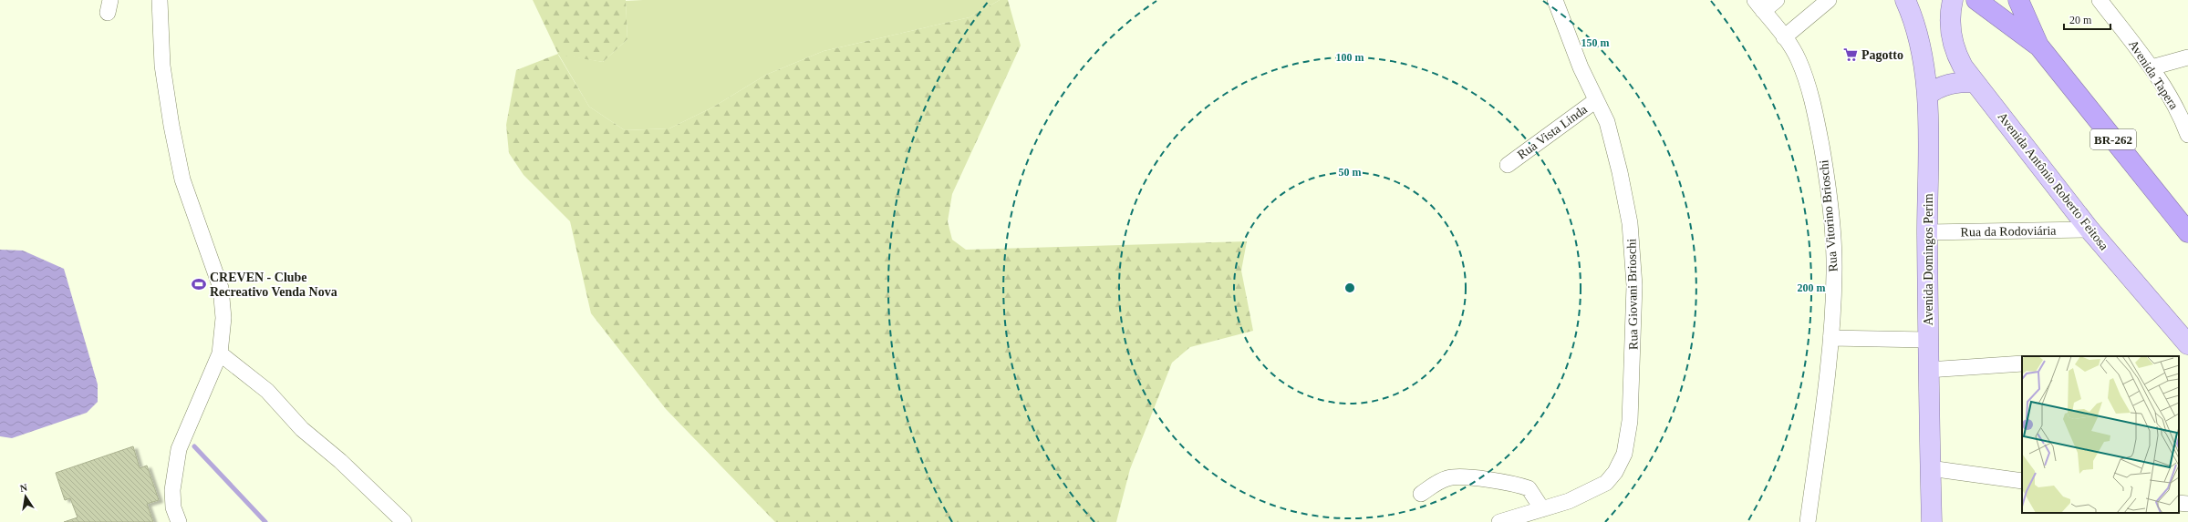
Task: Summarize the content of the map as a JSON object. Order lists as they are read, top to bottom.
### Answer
{
  "streets": {
    "highway": ["BR-262"],
    "main road": ["Avenida Antônio Roberto Feitosa", "Avenida Domingos Perim"],
    "street": [
      "Avenida Tapera",
      "Rua Vista Linda",
      "Rua Vitorino Brioschi",
      "Rua da Rodoviária",
      "Rua Giovani Brioschi"
    ]
  },
  "crossings": [
    ["Rua Vista Linda", "Rua Giovani Brioschi"],
    ["Avenida Antônio Roberto Feitosa", "Rua da Rodoviária"],
    ["Rua da Rodoviária", "Avenida Domingos Perim"]
  ],
  "places": {
    "supermarket": ["Pagotto"],
    "sports": ["CREVEN - Clube Recreativo Venda Nova"]
  },
  "scale_bar": "20 m",
  "north": "top",
  "rings": [
    "150 m",
    "100 m",
    "50 m",
    "200 m"
  ]
}
